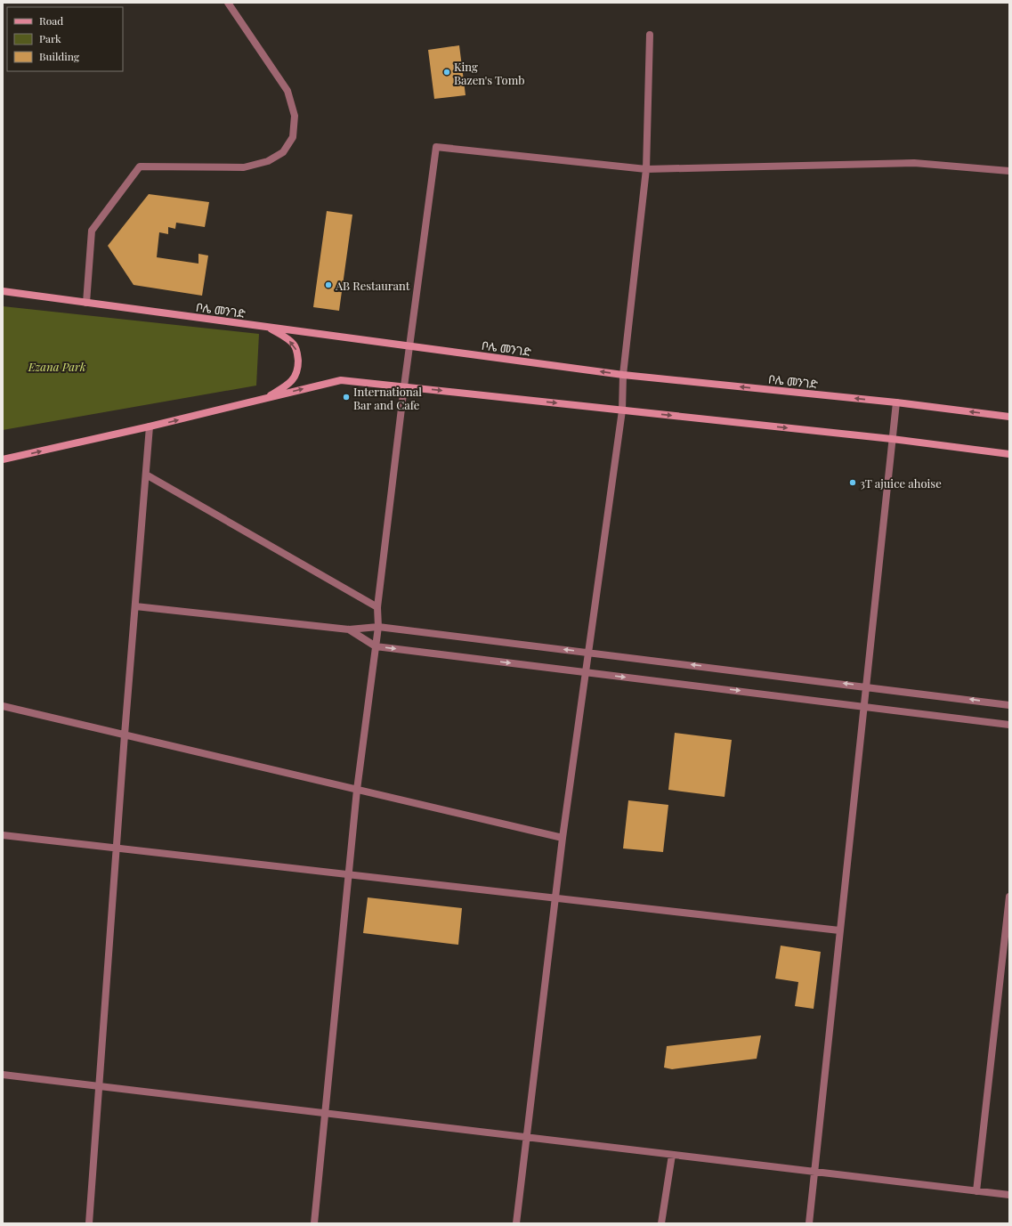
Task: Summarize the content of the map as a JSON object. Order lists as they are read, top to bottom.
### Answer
{
  "streets": {
    "main road": ["ቦሌ መንገድ"]
  },
  "parks": ["Ezana Park"],
  "places": [
    "King Bazen's Tomb",
    "AB Restaurant",
    "International Bar and Cafe",
    "3T ajuice ahoise"
  ],
  "legend": ["Road", "Park", "Building"]
}
